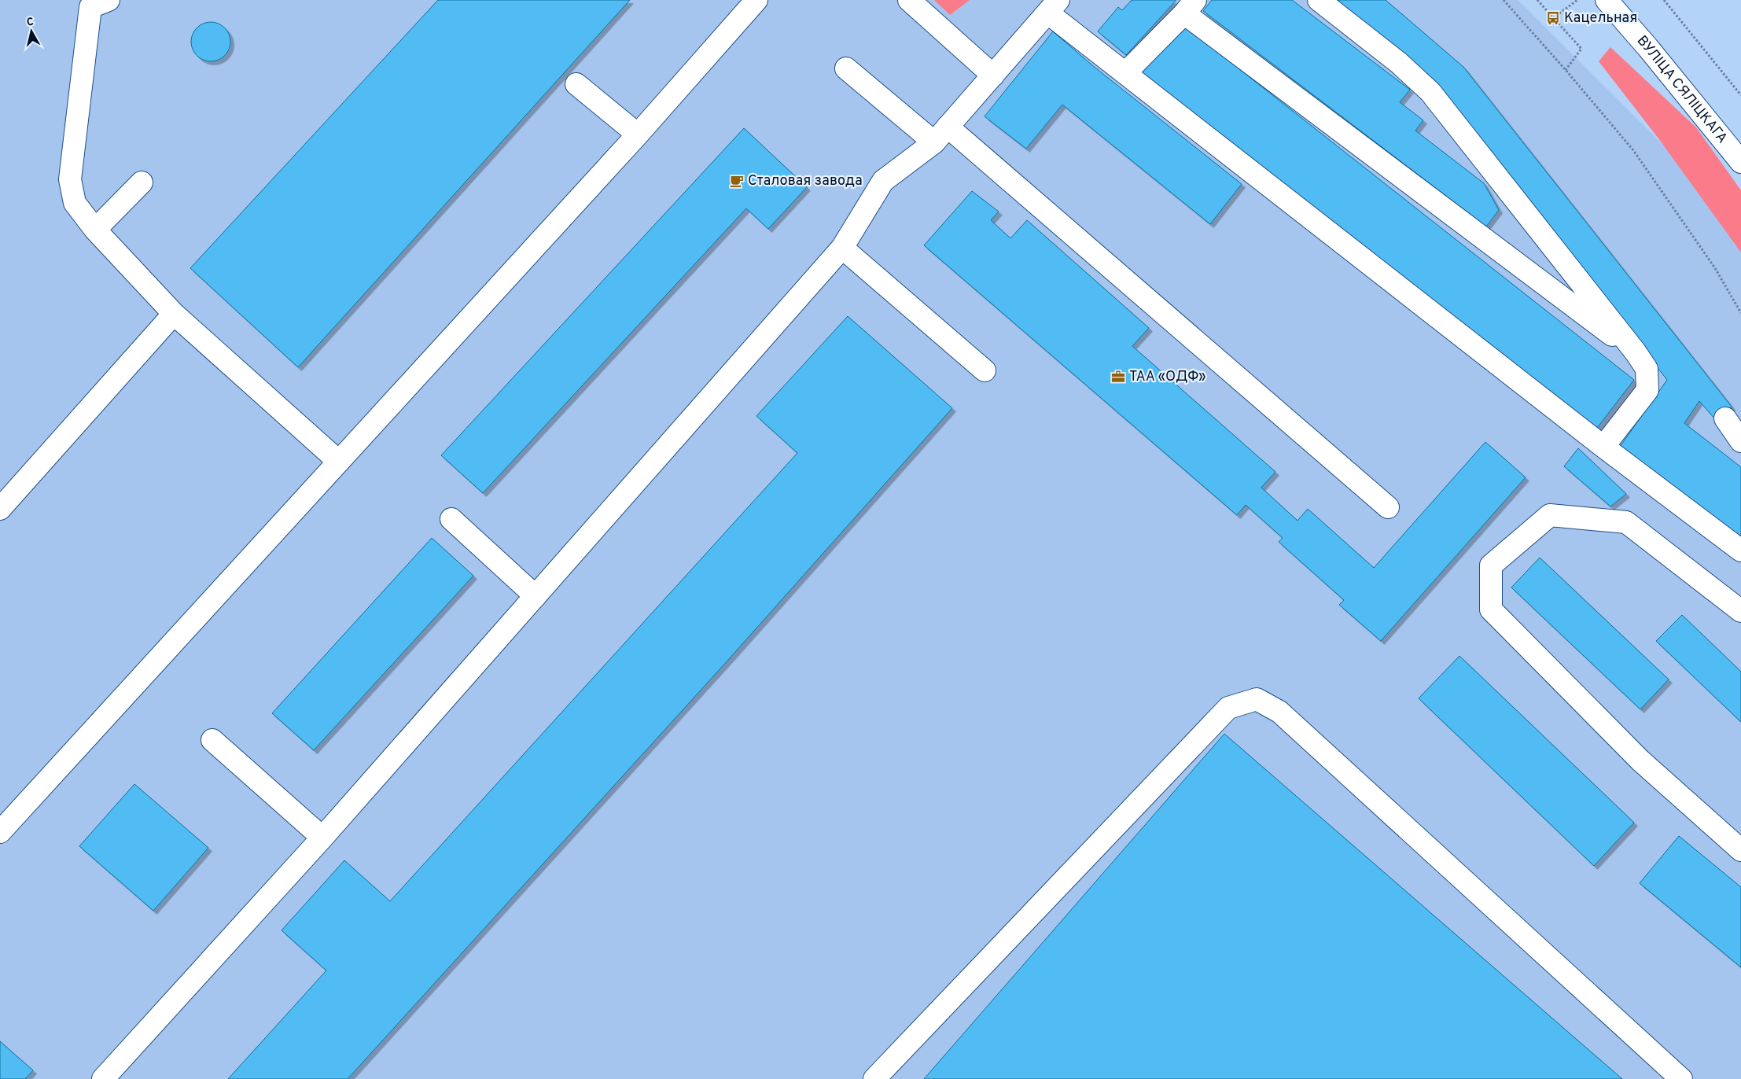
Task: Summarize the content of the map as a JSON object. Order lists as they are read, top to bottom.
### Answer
{
  "streets": {
    "main road": ["ВУЛІЦА СЯЛІЦКАГА"]
  },
  "places": {
    "bus stop": ["Кацельная"],
    "cafe": ["Сталовая завода"],
    "office": ["ТАА «ОДФ»"]
  },
  "north": "top"
}
